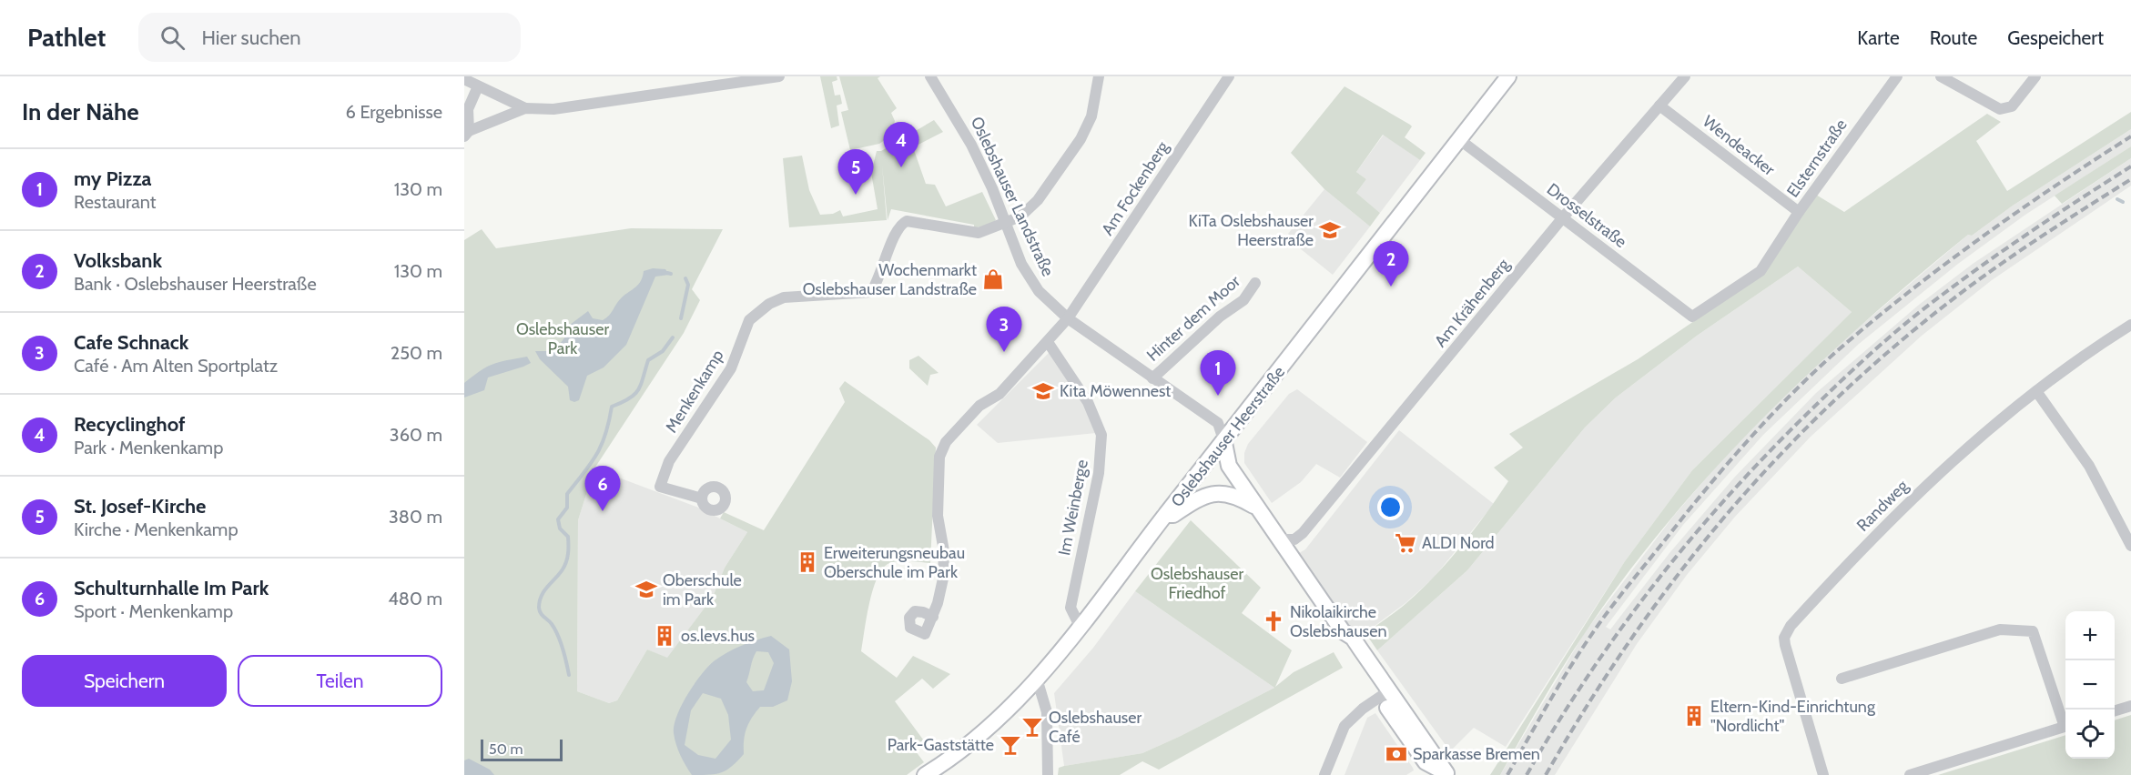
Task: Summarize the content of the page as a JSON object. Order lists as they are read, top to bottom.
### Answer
{
  "streets": {
    "main road": ["Oslebshauser Heerstraße"],
    "street": [
      "Wendeacker",
      "Elsternstraße",
      "Am Fockenberg",
      "Oslebshauser Landstraße",
      "Drosselstraße",
      "Am Krähenberg",
      "Hinter dem Moor",
      "Menkenkamp",
      "Randweg",
      "Im Weinberge"
    ]
  },
  "crossings": [
    ["Wendeacker", "Elsternstraße"],
    ["Wendeacker", "Am Krähenberg"],
    ["Elsternstraße", "Drosselstraße"],
    ["Am Fockenberg", "Oslebshauser Landstraße"],
    ["Am Fockenberg", "Im Weinberge"],
    ["Oslebshauser Landstraße", "Hinter dem Moor"],
    ["Oslebshauser Landstraße", "Menkenkamp"],
    ["Oslebshauser Landstraße", "Oslebshauser Heerstraße"],
    ["Drosselstraße", "Am Krähenberg"],
    ["Drosselstraße", "Oslebshauser Heerstraße"],
    ["Oslebshauser Heerstraße", "Im Weinberge"]
  ],
  "parks": ["Oslebshauser Park", "Oslebshauser Friedhof"],
  "places": {
    "school or university": ["KiTa Oslebshauser Heerstraße", "Kita Möwennest", "Oberschule im Park"],
    "shop": ["Wochenmarkt Oslebshauser Landstraße"],
    "supermarket": ["ALDI Nord"],
    "building": ["Erweiterungsneubau Oberschule im Park", "os.levs.hus", "Eltern-Kind-Einrichtung \"Nordlicht\""],
    "church": ["Nikolaikirche Oslebshausen"],
    "bar": ["Oslebshauser Café", "Park-Gaststätte"],
    "bank": ["Sparkasse Bremen"]
  },
  "scale_bar": "50 m",
  "page": {
    "header": "Pathlet",
    "search": "Hier suchen",
    "nav": ["Karte", "Route", "Gespeichert"],
    "heading": ["In der Nähe", "6 Ergebnisse"],
    "pins": [
      "4",
      "5",
      "2",
      "3",
      "1",
      "6"
    ],
    "list": [
      {
        "mark": "1",
        "name": "my Pizza",
        "note": "Restaurant",
        "value": "130 m"
      },
      {
        "mark": "2",
        "name": "Volksbank",
        "note": "Bank · Oslebshauser Heerstraße",
        "value": "130 m"
      },
      {
        "mark": "3",
        "name": "Cafe Schnack",
        "note": "Café · Am Alten Sportplatz",
        "value": "250 m"
      },
      {
        "mark": "4",
        "name": "Recyclinghof",
        "note": "Park · Menkenkamp",
        "value": "360 m"
      },
      {
        "mark": "5",
        "name": "St. Josef-Kirche",
        "note": "Kirche · Menkenkamp",
        "value": "380 m"
      },
      {
        "mark": "6",
        "name": "Schulturnhalle Im Park",
        "note": "Sport · Menkenkamp",
        "value": "480 m"
      }
    ],
    "map_buttons": ["+", "−"],
    "buttons": ["Speichern", "Teilen"],
    "scale": "50 m"
  }
}
